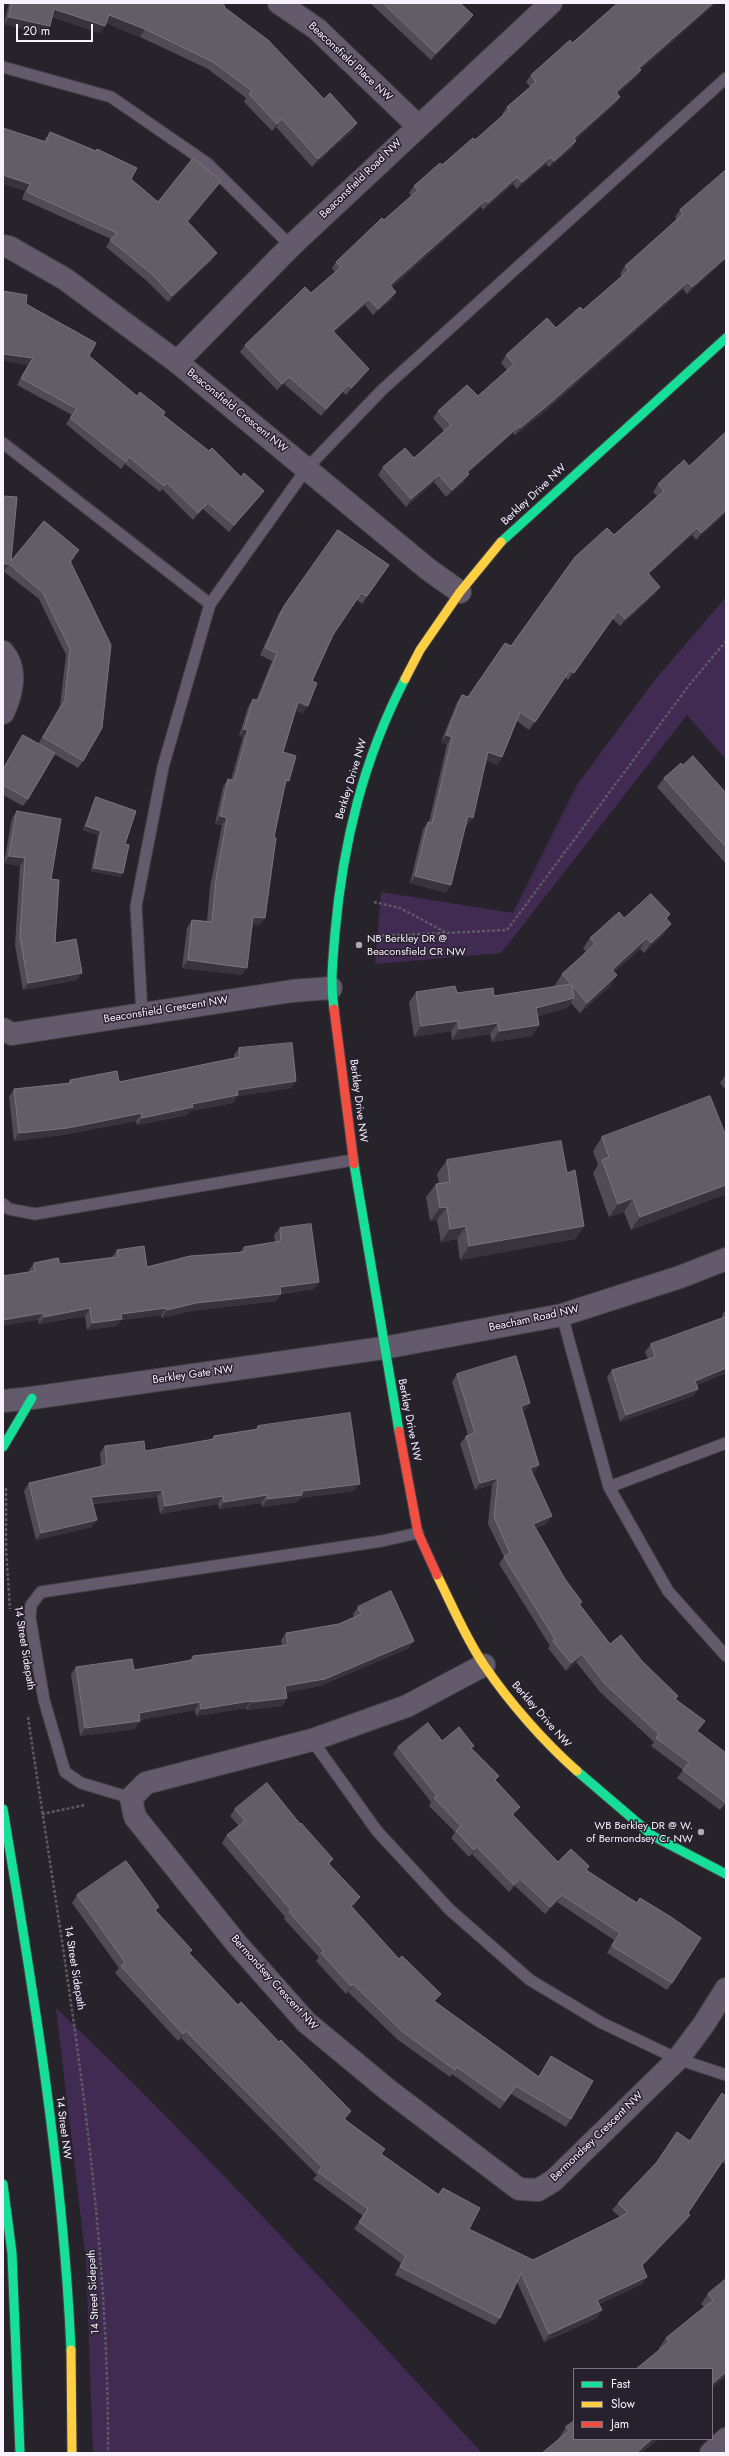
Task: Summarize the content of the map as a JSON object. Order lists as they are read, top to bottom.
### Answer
{
  "streets": {
    "street": [
      "Beaconsfield Place NW",
      "Beaconsfield Road NW",
      "Beaconsfield Crescent NW",
      "Berkley Drive NW",
      "Beacham Road NW",
      "Berkley Gate NW",
      "Bermondsey Crescent NW",
      "14 Street NW"
    ],
    "path": ["14 Street Sidepath"]
  },
  "crossings": [
    ["Beaconsfield Place NW", "Beaconsfield Road NW"],
    ["Beaconsfield Road NW", "Beaconsfield Crescent NW"],
    ["Beaconsfield Crescent NW", "Berkley Drive NW"],
    ["Berkley Drive NW", "Beacham Road NW"],
    ["Berkley Drive NW", "Berkley Gate NW"],
    ["Beacham Road NW", "Berkley Gate NW"]
  ],
  "places": ["NB Berkley DR @ Beaconsfield CR NW", "WB Berkley DR @ W. of Bermondsey Cr NW"],
  "legend": ["Fast", "Slow", "Jam"],
  "scale_bar": "20 m"
}
